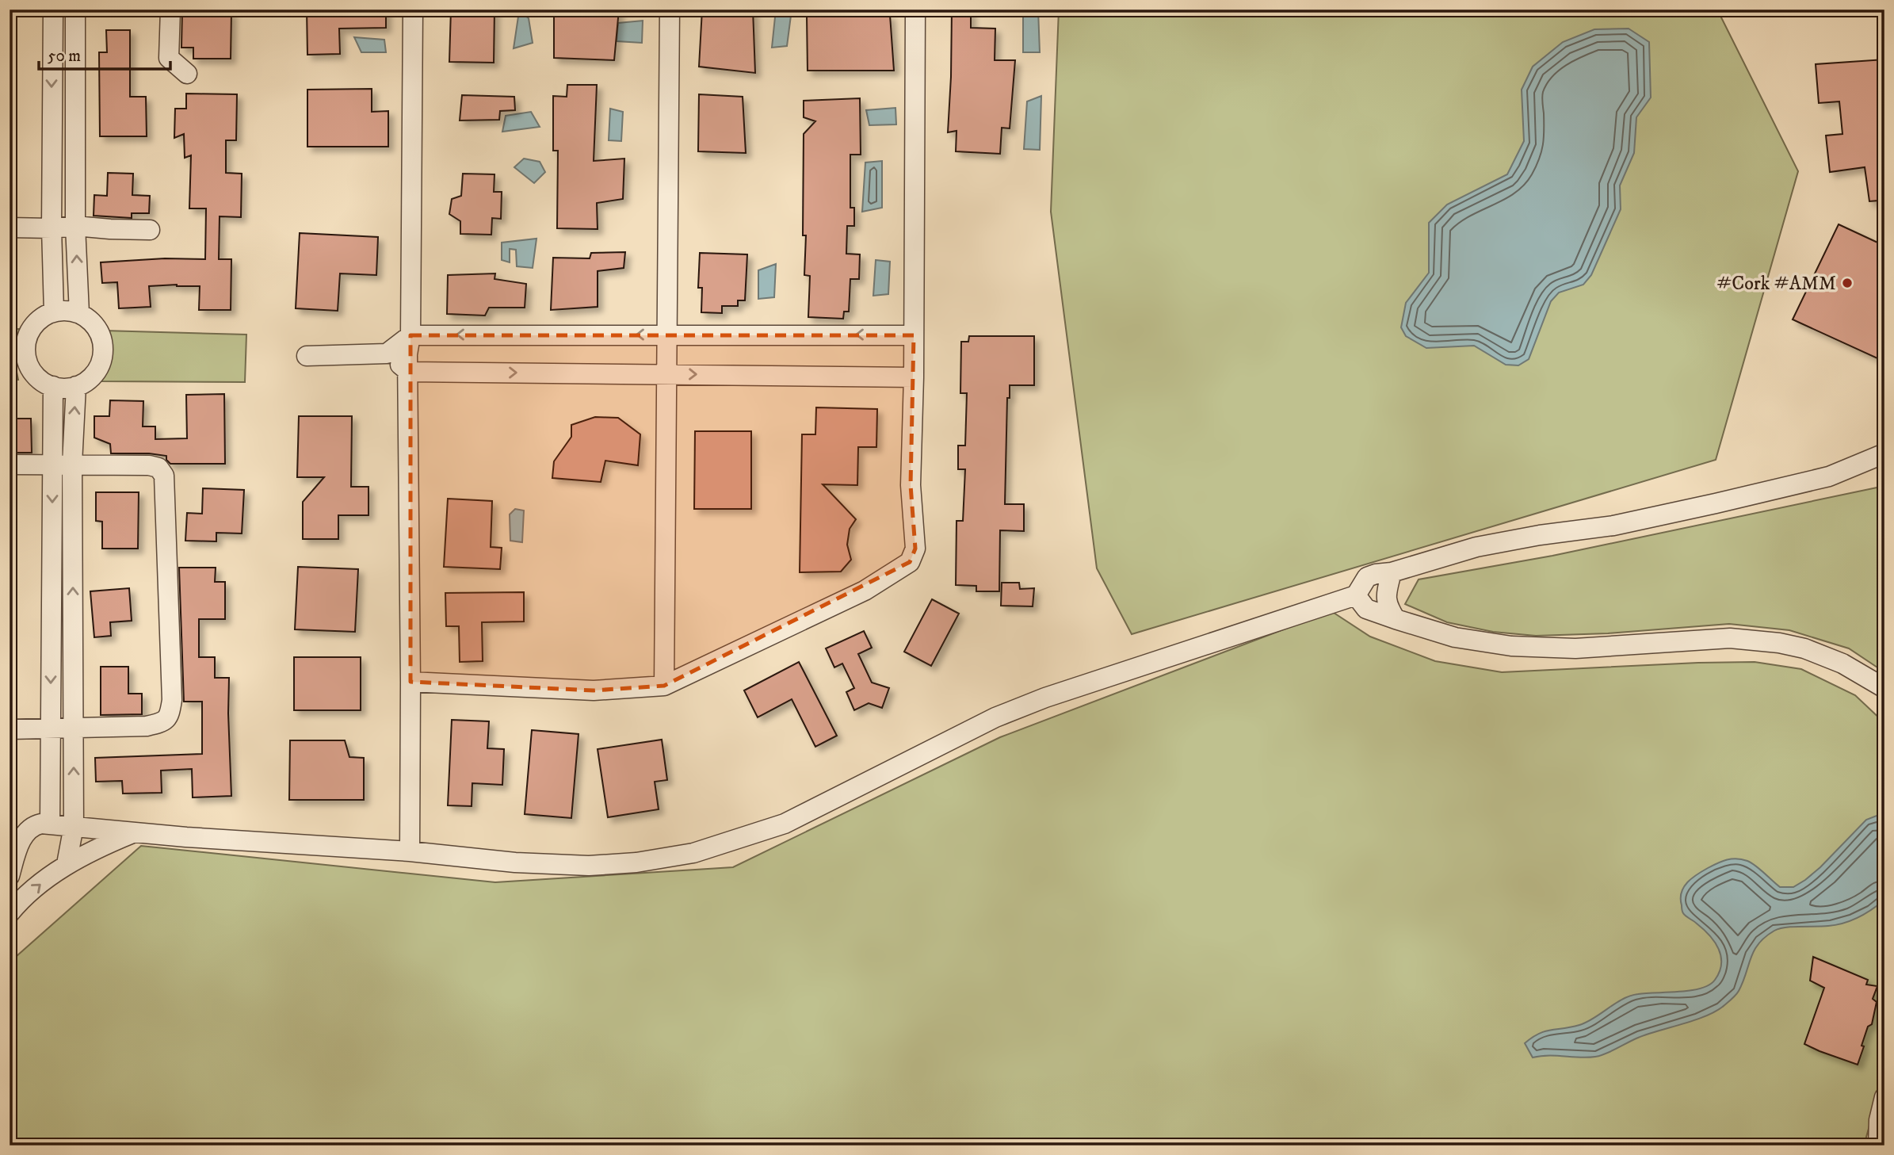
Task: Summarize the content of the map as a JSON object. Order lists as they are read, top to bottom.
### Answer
{
  "places": ["#Cork #AMM"],
  "scale_bar": "50 m"
}
